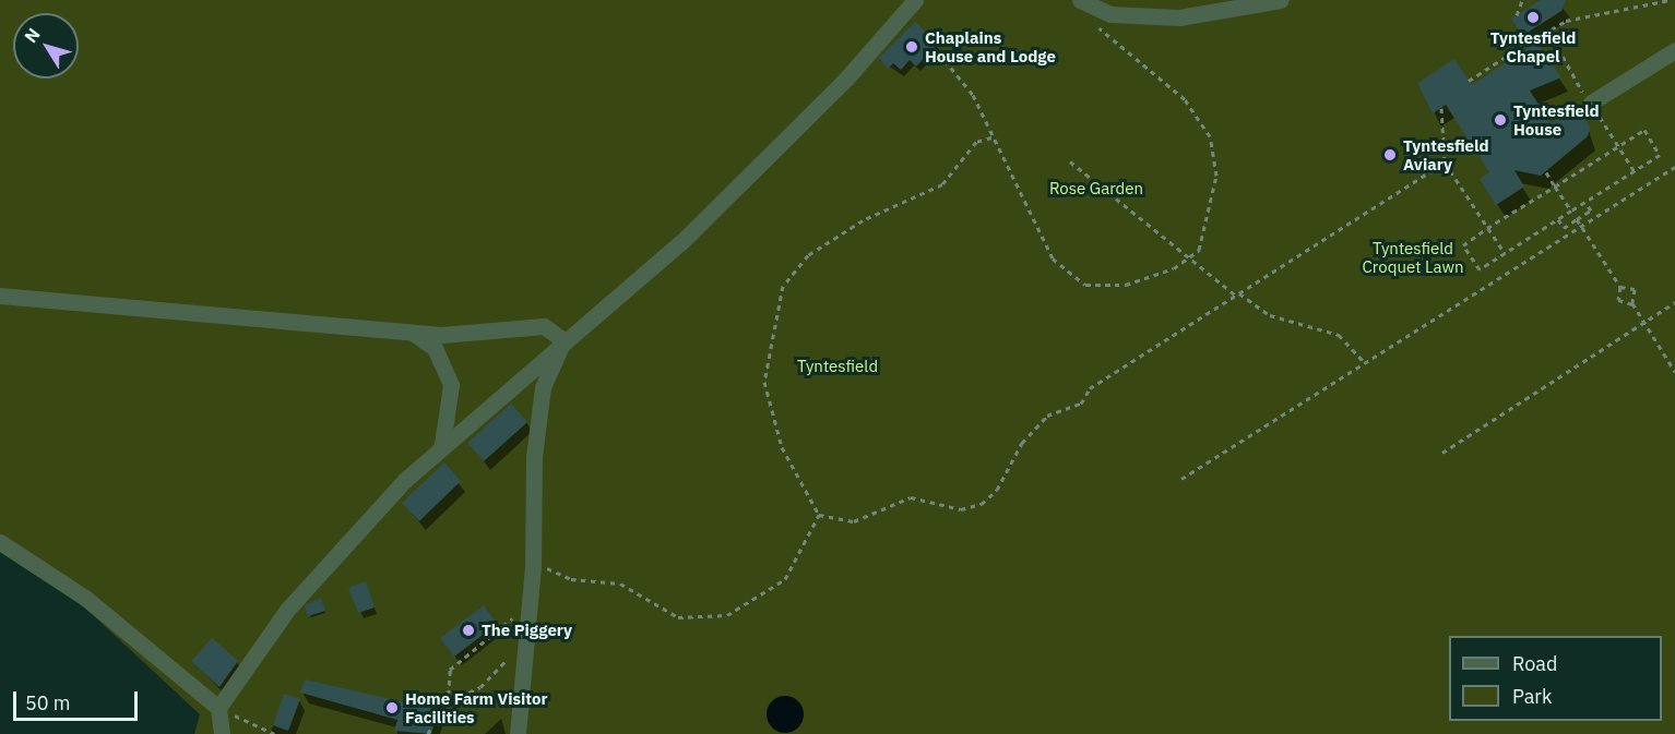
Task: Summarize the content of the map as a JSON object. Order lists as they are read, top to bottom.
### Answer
{
  "parks": ["Rose Garden", "Tyntesfield Croquet Lawn", "Tyntesfield"],
  "places": [
    "Tyntesfield Chapel",
    "Chaplains House and Lodge",
    "Tyntesfield House",
    "Tyntesfield Aviary",
    "The Piggery",
    "Home Farm Visitor Facilities"
  ],
  "legend": ["Road", "Park"],
  "scale_bar": "50 m",
  "north": "top left"
}
